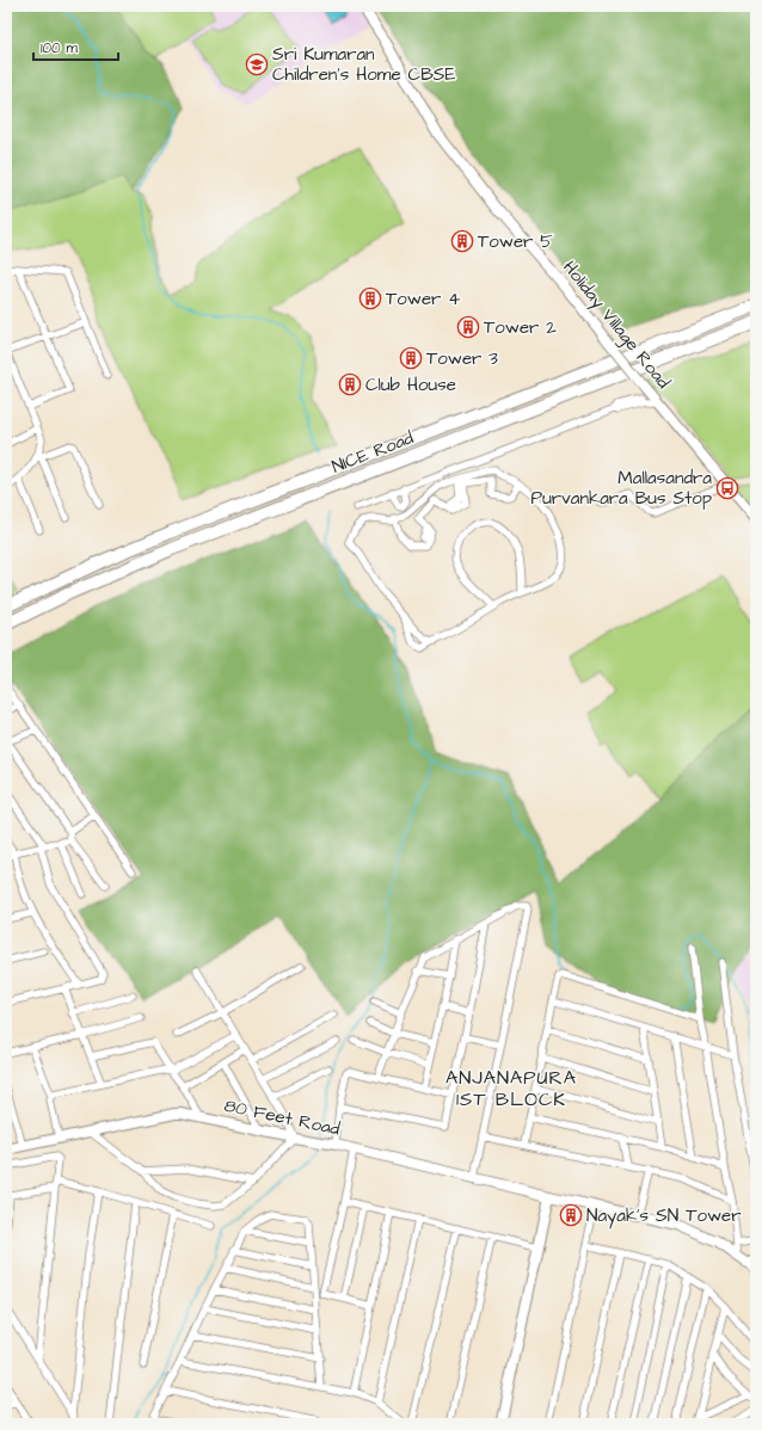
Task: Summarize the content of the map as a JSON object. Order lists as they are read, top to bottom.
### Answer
{
  "streets": {
    "highway": ["NICE Road"],
    "street": ["Holiday Village Road", "80 Feet Road"]
  },
  "districts": ["ANJANAPURA 1ST BLOCK"],
  "places": {
    "school or university": ["Sri Kumaran Children's Home CBSE"],
    "building": [
      "Tower 5",
      "Tower 4",
      "Tower 2",
      "Tower 3",
      "Club House",
      "Nayak's SN Tower"
    ],
    "bus stop": ["Mallasandra Purvankara Bus Stop"]
  },
  "scale_bar": "100 m"
}
